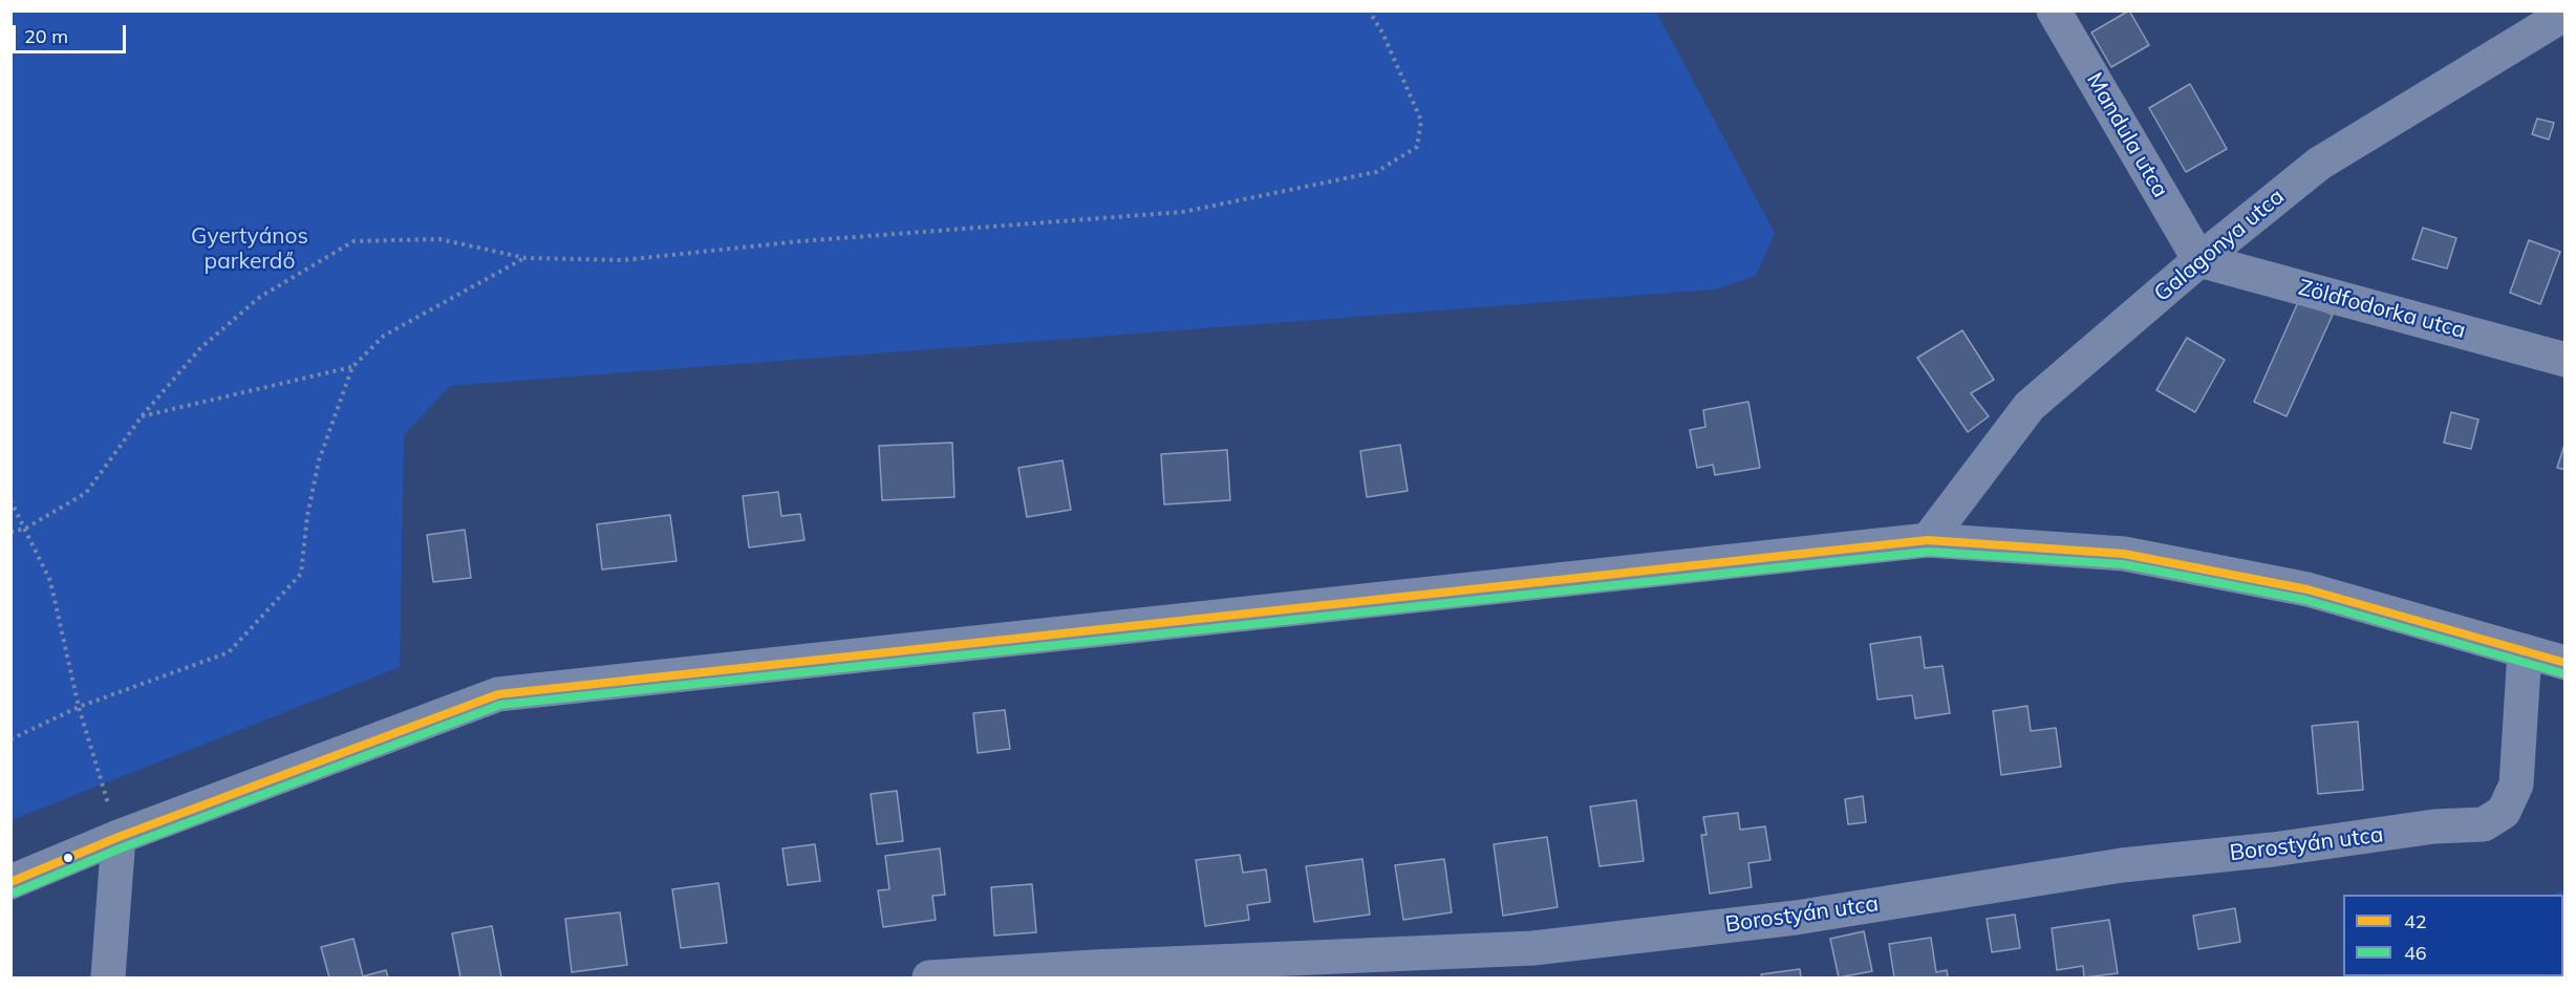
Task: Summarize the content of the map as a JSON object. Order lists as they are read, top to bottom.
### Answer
{
  "streets": {
    "street": [
      "Mandula utca",
      "Galagonya utca",
      "Zöldfodorka utca",
      "Borostyán utca"
    ]
  },
  "crossings": [
    ["Mandula utca", "Galagonya utca"],
    ["Mandula utca", "Zöldfodorka utca"],
    ["Galagonya utca", "Zöldfodorka utca"]
  ],
  "parks": ["Gyertyános parkerdő"],
  "lines": ["transit line 42", "transit line 46"],
  "legend": ["42", "46"],
  "scale_bar": "20 m"
}
